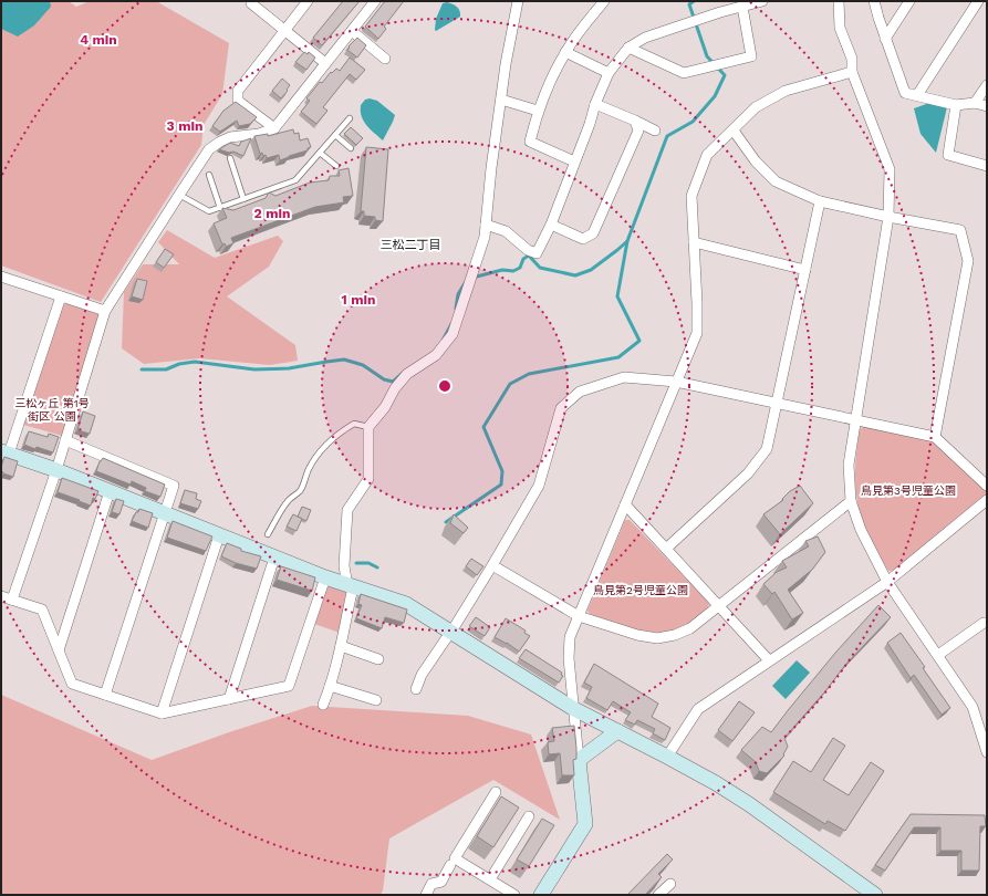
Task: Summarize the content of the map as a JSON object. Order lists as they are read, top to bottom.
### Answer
{
  "districts": ["三松二丁目"],
  "parks": ["三松ヶ丘 第1号 街区 公園", "鳥見第3号児童公園", "鳥見第2号児童公園"],
  "rings": [
    "4 min",
    "3 min",
    "2 min",
    "1 min"
  ]
}
